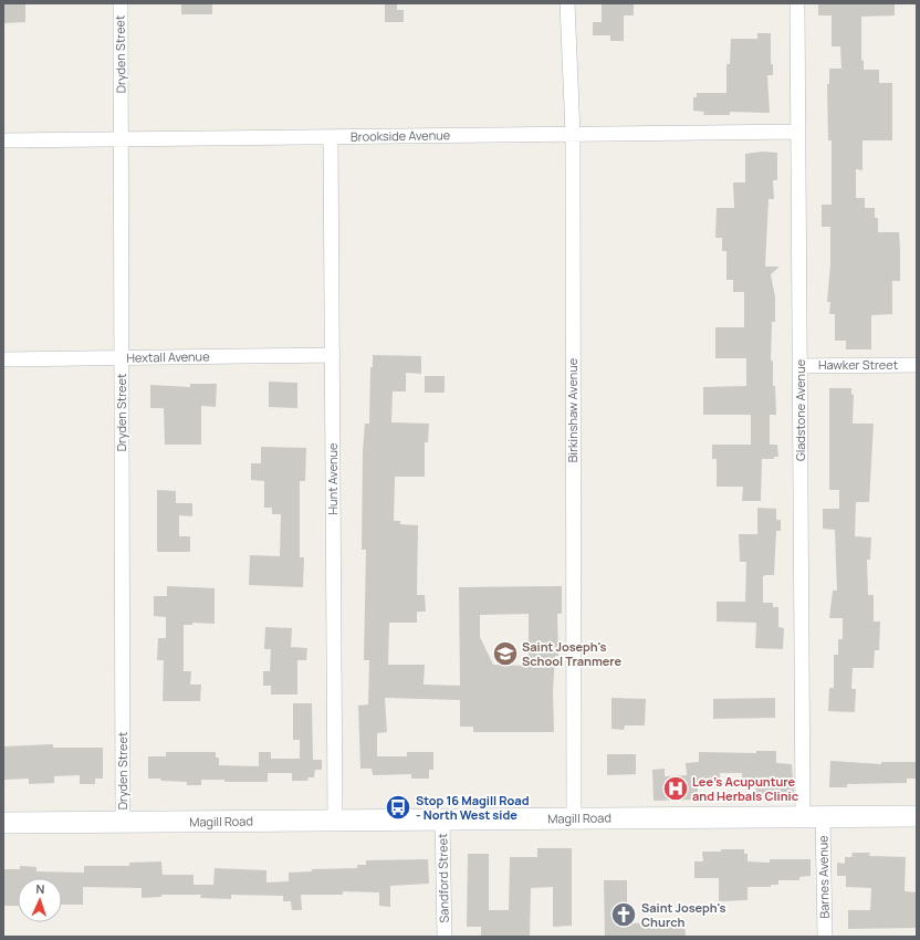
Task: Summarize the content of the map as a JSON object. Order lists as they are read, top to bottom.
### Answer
{
  "streets": {
    "main road": ["Magill Road"],
    "street": [
      "Dryden Street",
      "Brookside Avenue",
      "Hextall Avenue",
      "Hawker Street",
      "Birkinshaw Avenue",
      "Gladstone Avenue",
      "Hunt Avenue",
      "Barnes Avenue",
      "Sandford Street"
    ]
  },
  "crossings": [
    ["Dryden Street", "Brookside Avenue"],
    ["Dryden Street", "Hextall Avenue"],
    ["Dryden Street", "Magill Road"],
    ["Brookside Avenue", "Birkinshaw Avenue"],
    ["Brookside Avenue", "Gladstone Avenue"],
    ["Brookside Avenue", "Hunt Avenue"],
    ["Hextall Avenue", "Hunt Avenue"],
    ["Hawker Street", "Gladstone Avenue"],
    ["Birkinshaw Avenue", "Magill Road"],
    ["Gladstone Avenue", "Magill Road"],
    ["Gladstone Avenue", "Barnes Avenue"],
    ["Hunt Avenue", "Magill Road"],
    ["Magill Road", "Barnes Avenue"],
    ["Magill Road", "Sandford Street"]
  ],
  "places": {
    "school or university": ["Saint Joseph's School Tranmere"],
    "hospital": ["Lee's Acupunture and Herbals Clinic"],
    "bus stop": ["Stop 16 Magill Road - North West side"],
    "church": ["Saint Joseph's Church"]
  },
  "north": "top"
}
